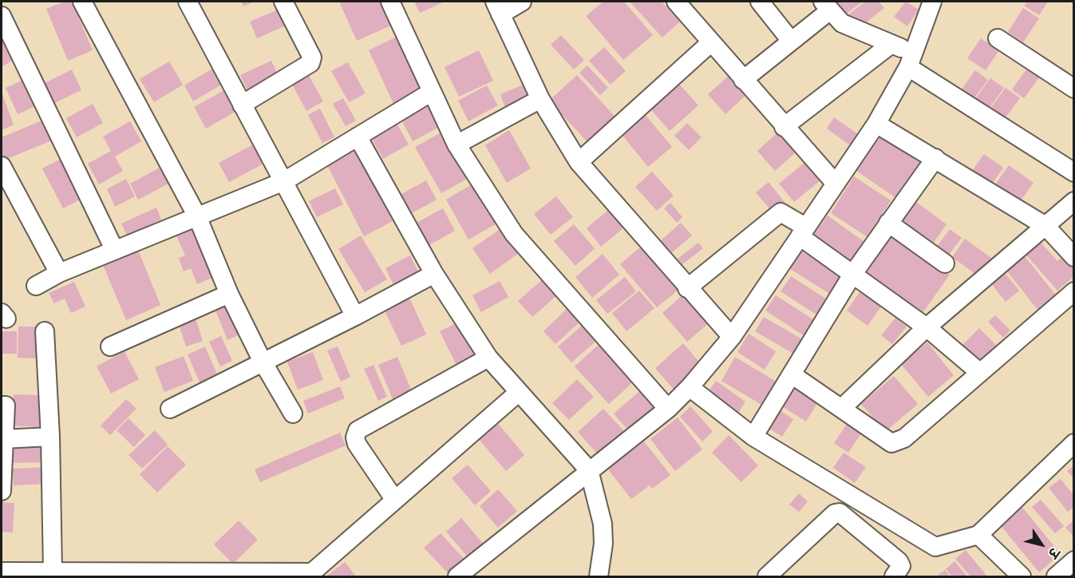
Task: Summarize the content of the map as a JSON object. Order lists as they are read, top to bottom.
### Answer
{
  "north": "bottom right"
}
